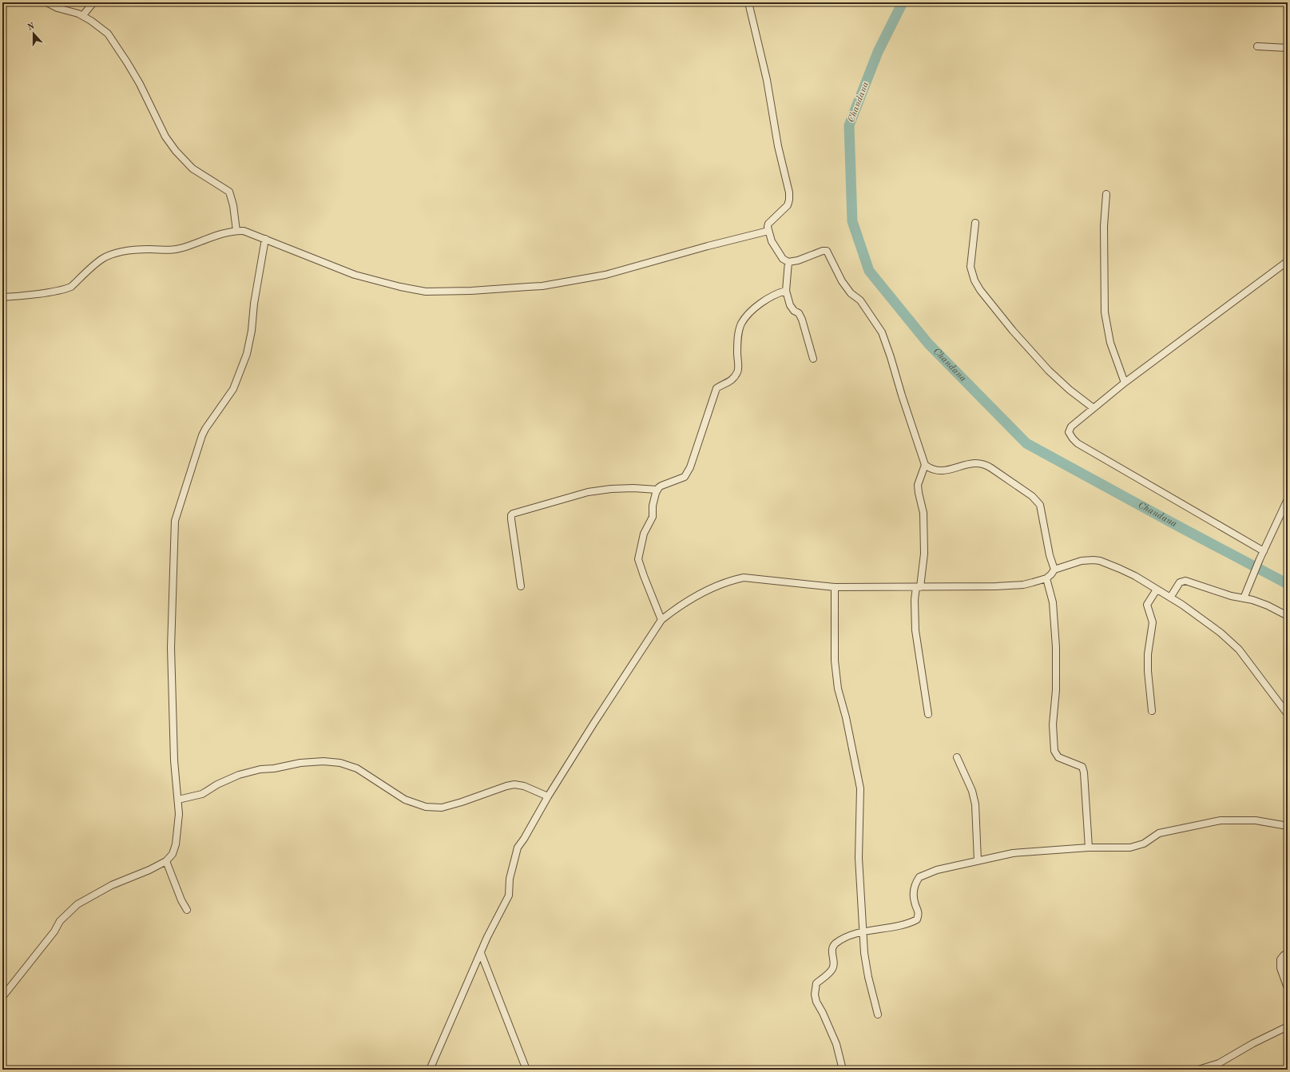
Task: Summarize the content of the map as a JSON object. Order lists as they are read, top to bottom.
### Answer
{
  "water": ["Chandana"],
  "north": "top"
}
